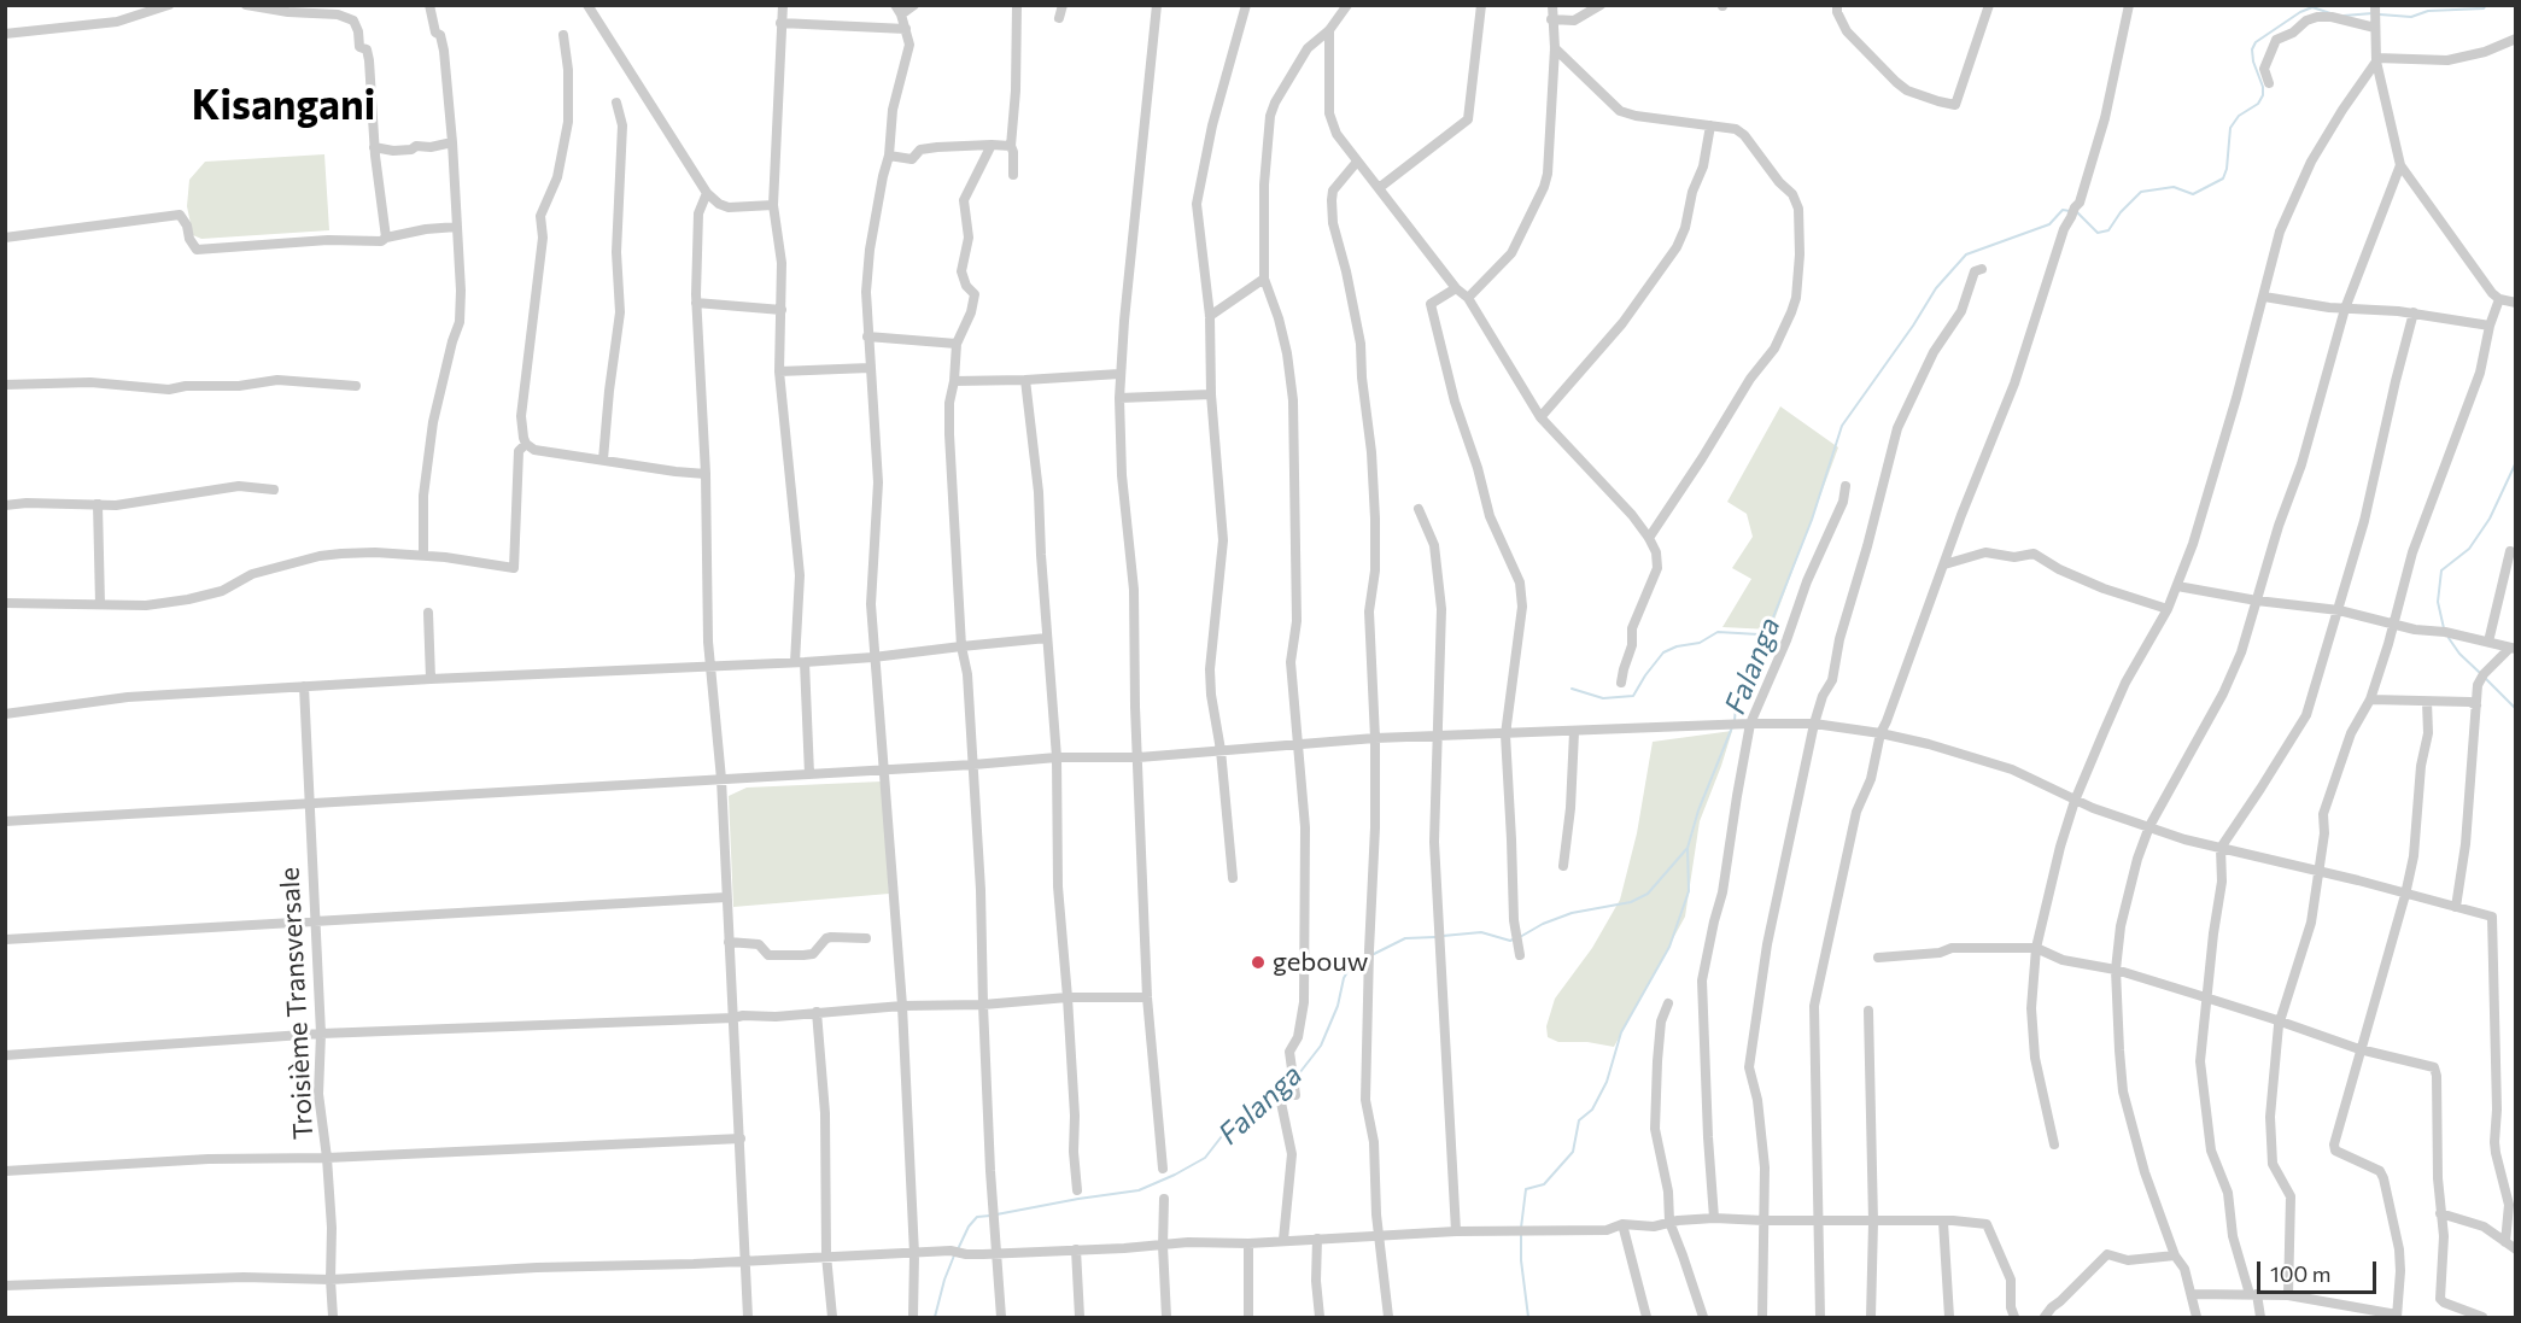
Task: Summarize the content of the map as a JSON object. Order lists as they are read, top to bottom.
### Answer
{
  "streets": {
    "street": ["Troisième Transversale"]
  },
  "districts": ["Kisangani"],
  "water": ["Falanga"],
  "places": ["gebouw"],
  "scale_bar": "100 m"
}
